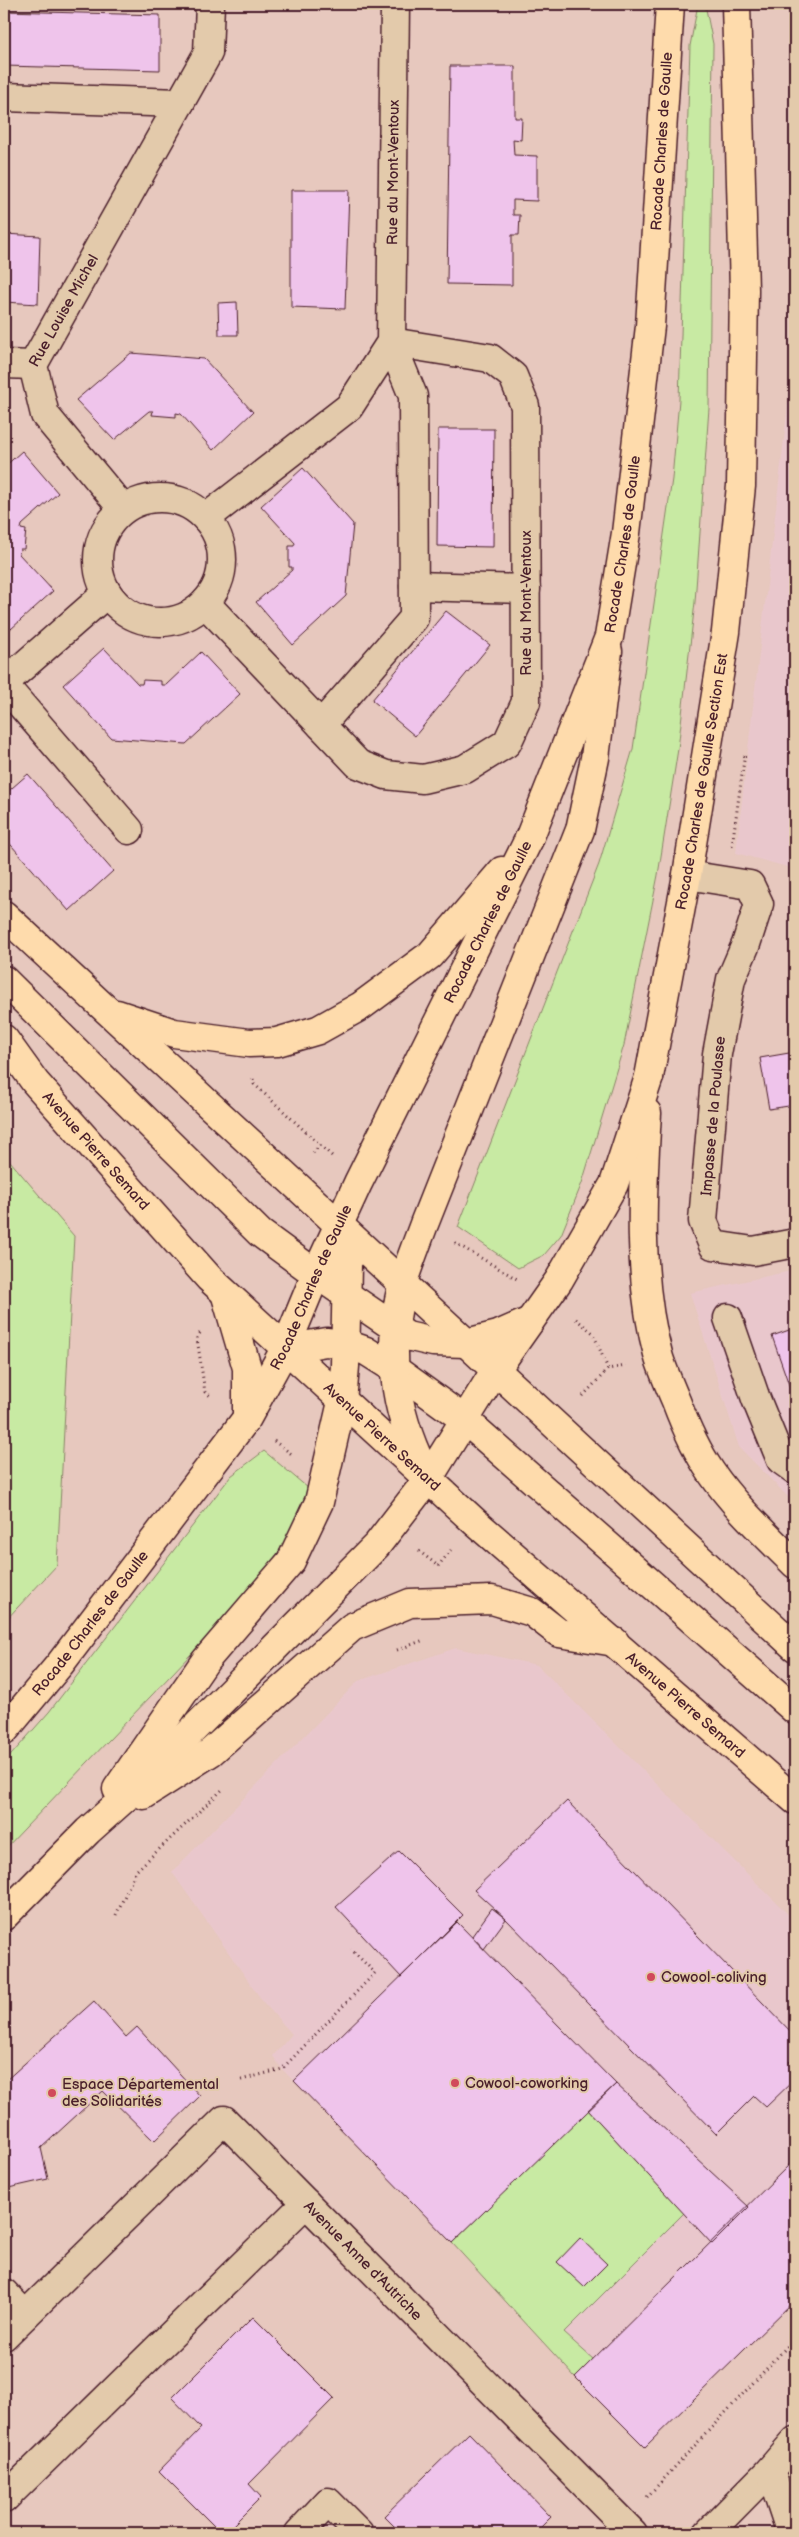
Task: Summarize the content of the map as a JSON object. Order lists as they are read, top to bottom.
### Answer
{
  "streets": {
    "main road": ["Rocade Charles de Gaulle", "Rocade Charles de Gaulle Section Est", "Avenue Pierre Semard"],
    "street": [
      "Rue du Mont-Ventoux",
      "Rue Louise Michel",
      "Impasse de la Poulasse",
      "Avenue Anne d'Autriche"
    ]
  },
  "crossings": [
    ["Rocade Charles de Gaulle", "Avenue Pierre Semard"],
    ["Rue du Mont-Ventoux", "Rue Louise Michel"],
    ["Rocade Charles de Gaulle Section Est", "Impasse de la Poulasse"]
  ],
  "places": ["Cowool-coliving", "Cowool-coworking", "Espace Départemental des Solidarités"]
}
